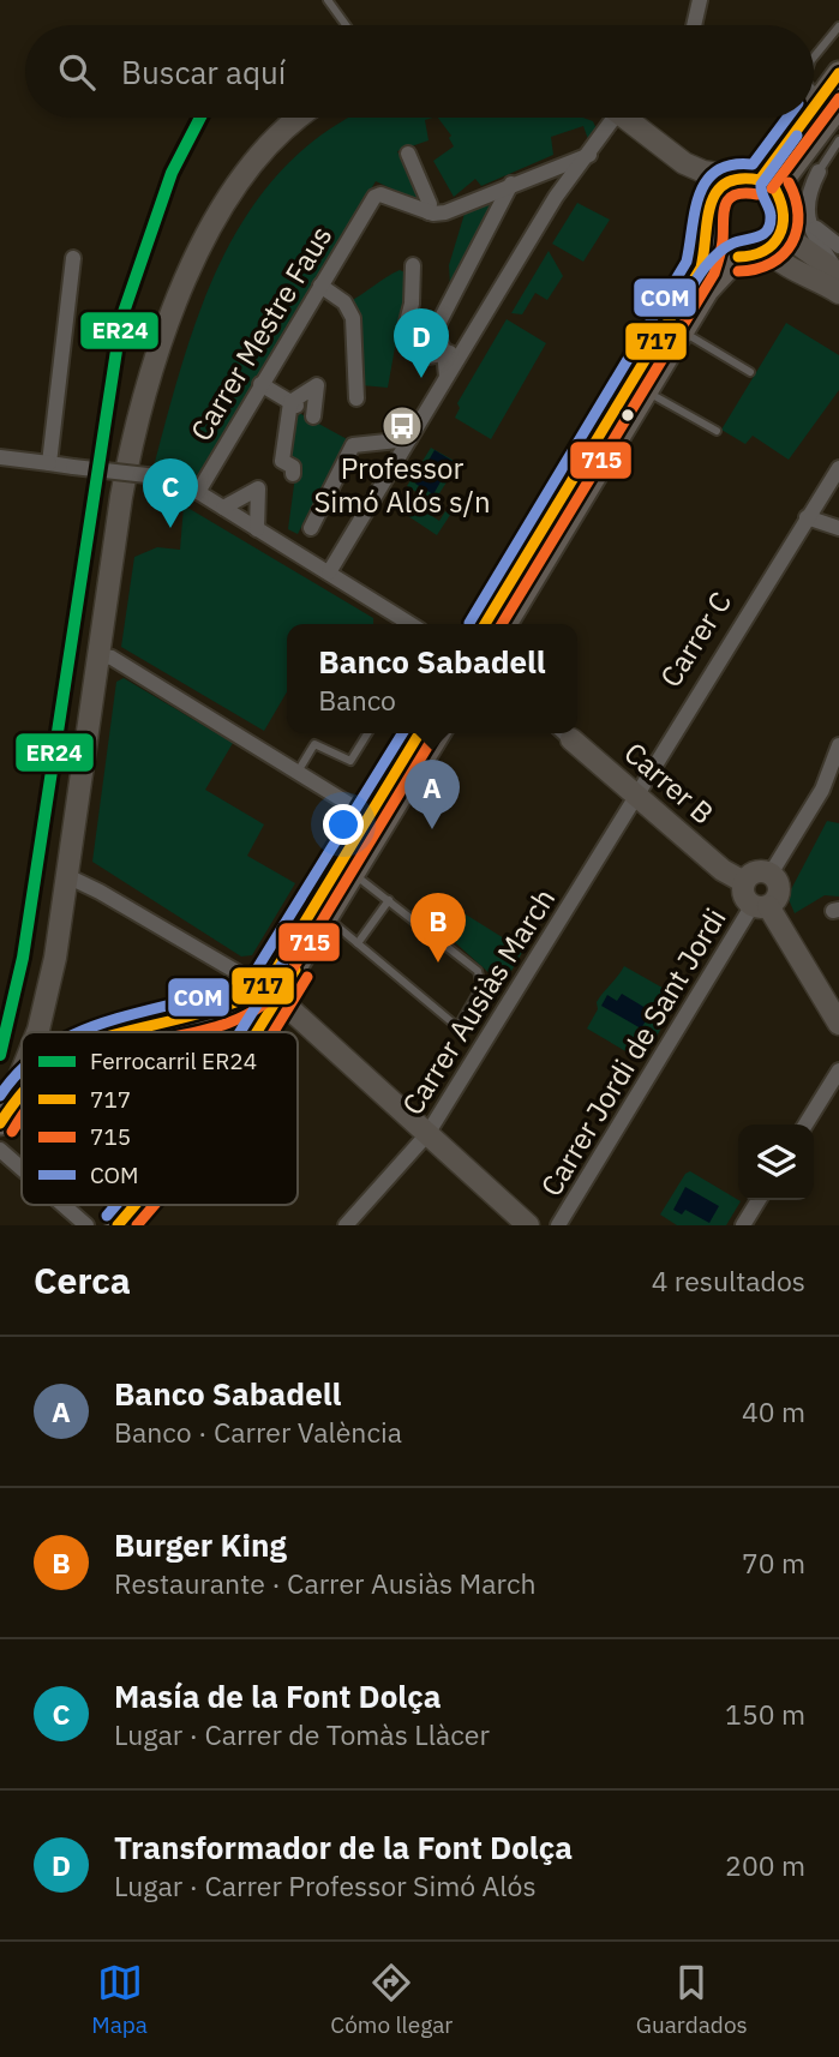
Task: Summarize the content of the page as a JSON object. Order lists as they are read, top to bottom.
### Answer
{
  "streets": {
    "street": [
      "Carrer Mestre Faus",
      "Carrer C",
      "Carrer B",
      "Carrer Ausiàs March",
      "Carrer Jordi de Sant Jordi"
    ]
  },
  "crossings": [
    ["Carrer C", "Carrer B"],
    ["Carrer C", "Carrer Ausiàs March"],
    ["Carrer B", "Carrer Ausiàs March"],
    ["Carrer B", "Carrer Jordi de Sant Jordi"]
  ],
  "places": {
    "bus stop": ["Professor Simó Alós s/n"]
  },
  "lines": [
    "transit line 717",
    "transit line 715",
    "rail line ER24",
    "transit line COM"
  ],
  "legend": [
    "Ferrocarril ER24",
    "717",
    "715",
    "COM"
  ],
  "page": {
    "search": "Buscar aquí",
    "pins": [
      "D",
      "C",
      "A",
      "B"
    ],
    "popup": ["Banco Sabadell", "Banco"],
    "heading": ["Cerca", "4 resultados"],
    "list": [
      {
        "mark": "A",
        "name": "Banco Sabadell",
        "note": "Banco · Carrer València",
        "value": "40 m"
      },
      {
        "mark": "B",
        "name": "Burger King",
        "note": "Restaurante · Carrer Ausiàs March",
        "value": "70 m"
      },
      {
        "mark": "C",
        "name": "Masía de la Font Dolça",
        "note": "Lugar · Carrer de Tomàs Llàcer",
        "value": "150 m"
      },
      {
        "mark": "D",
        "name": "Transformador de la Font Dolça",
        "note": "Lugar · Carrer Professor Simó Alós",
        "value": "200 m"
      }
    ],
    "nav": ["Mapa", "Cómo llegar", "Guardados"]
  }
}
